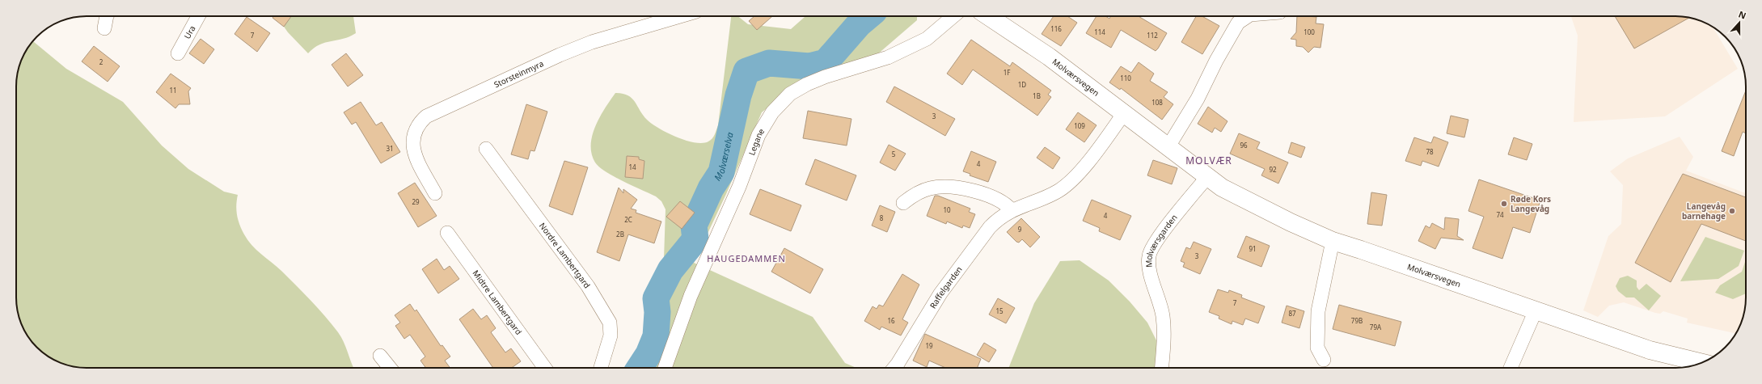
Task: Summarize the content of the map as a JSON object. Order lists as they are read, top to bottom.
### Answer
{
  "streets": {
    "street": [
      "Ura",
      "Storsteinmyra",
      "Molværsvegen",
      "Legane",
      "Molværsgarden",
      "Nordre Lambertgard",
      "Raffelgarden",
      "Midtre Lambertgard"
    ]
  },
  "crossings": [
    ["Molværsvegen", "Molværsgarden"],
    ["Molværsvegen", "Raffelgarden"]
  ],
  "districts": ["MOLVÆR", "HAUGEDAMMEN"],
  "water": ["Molværselva"],
  "places": ["Røde Kors Langevåg", "Langevåg barnehage"],
  "house_numbers": [
    "116",
    "114",
    "100",
    "7",
    "112",
    "2",
    "1F",
    "110",
    "1D",
    "11",
    "1B",
    "108",
    "3",
    "109",
    "96",
    "31",
    "78",
    "5",
    "4",
    "14",
    "92",
    "29",
    "10",
    "74",
    "4",
    "8",
    "2C",
    "9",
    "2B",
    "91",
    "3",
    "7",
    "15",
    "87",
    "16",
    "79B",
    "79A",
    "19"
  ],
  "north": "top"
}
